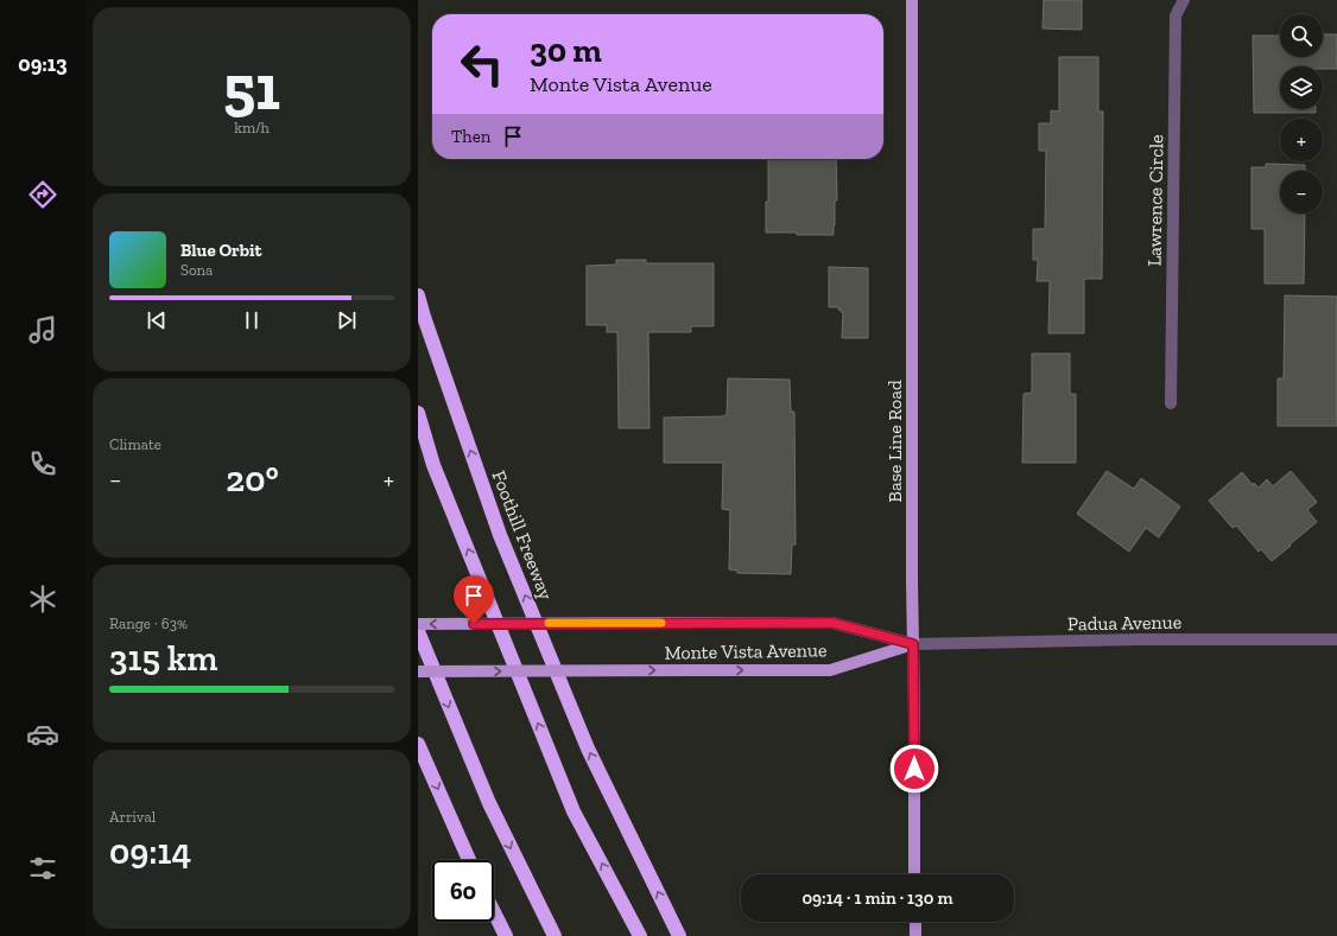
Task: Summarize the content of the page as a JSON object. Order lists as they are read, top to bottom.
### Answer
{
  "streets": {
    "highway": ["Foothill Freeway"],
    "main road": ["Base Line Road", "Monte Vista Avenue"],
    "street": ["Lawrence Circle", "Padua Avenue"]
  },
  "crossings": [
    ["Base Line Road", "Padua Avenue"],
    ["Base Line Road", "Monte Vista Avenue"],
    ["Padua Avenue", "Monte Vista Avenue"]
  ],
  "page": {
    "tabs": "09:13",
    "tile": [
      ["51", "km/h"],
      "Climate",
      ["Range · 63%", "315 km"],
      ["Arrival", "09:14"]
    ],
    "map_buttons": ["+", "−"],
    "turn": ["30 m", "Monte Vista Avenue"],
    "then": "Then",
    "song": ["Blue Orbit", "Sona"],
    "heat": ["−", "20°", "+"],
    "limit": "60",
    "trip": "09:14 · 1 min · 130 m"
  }
}
